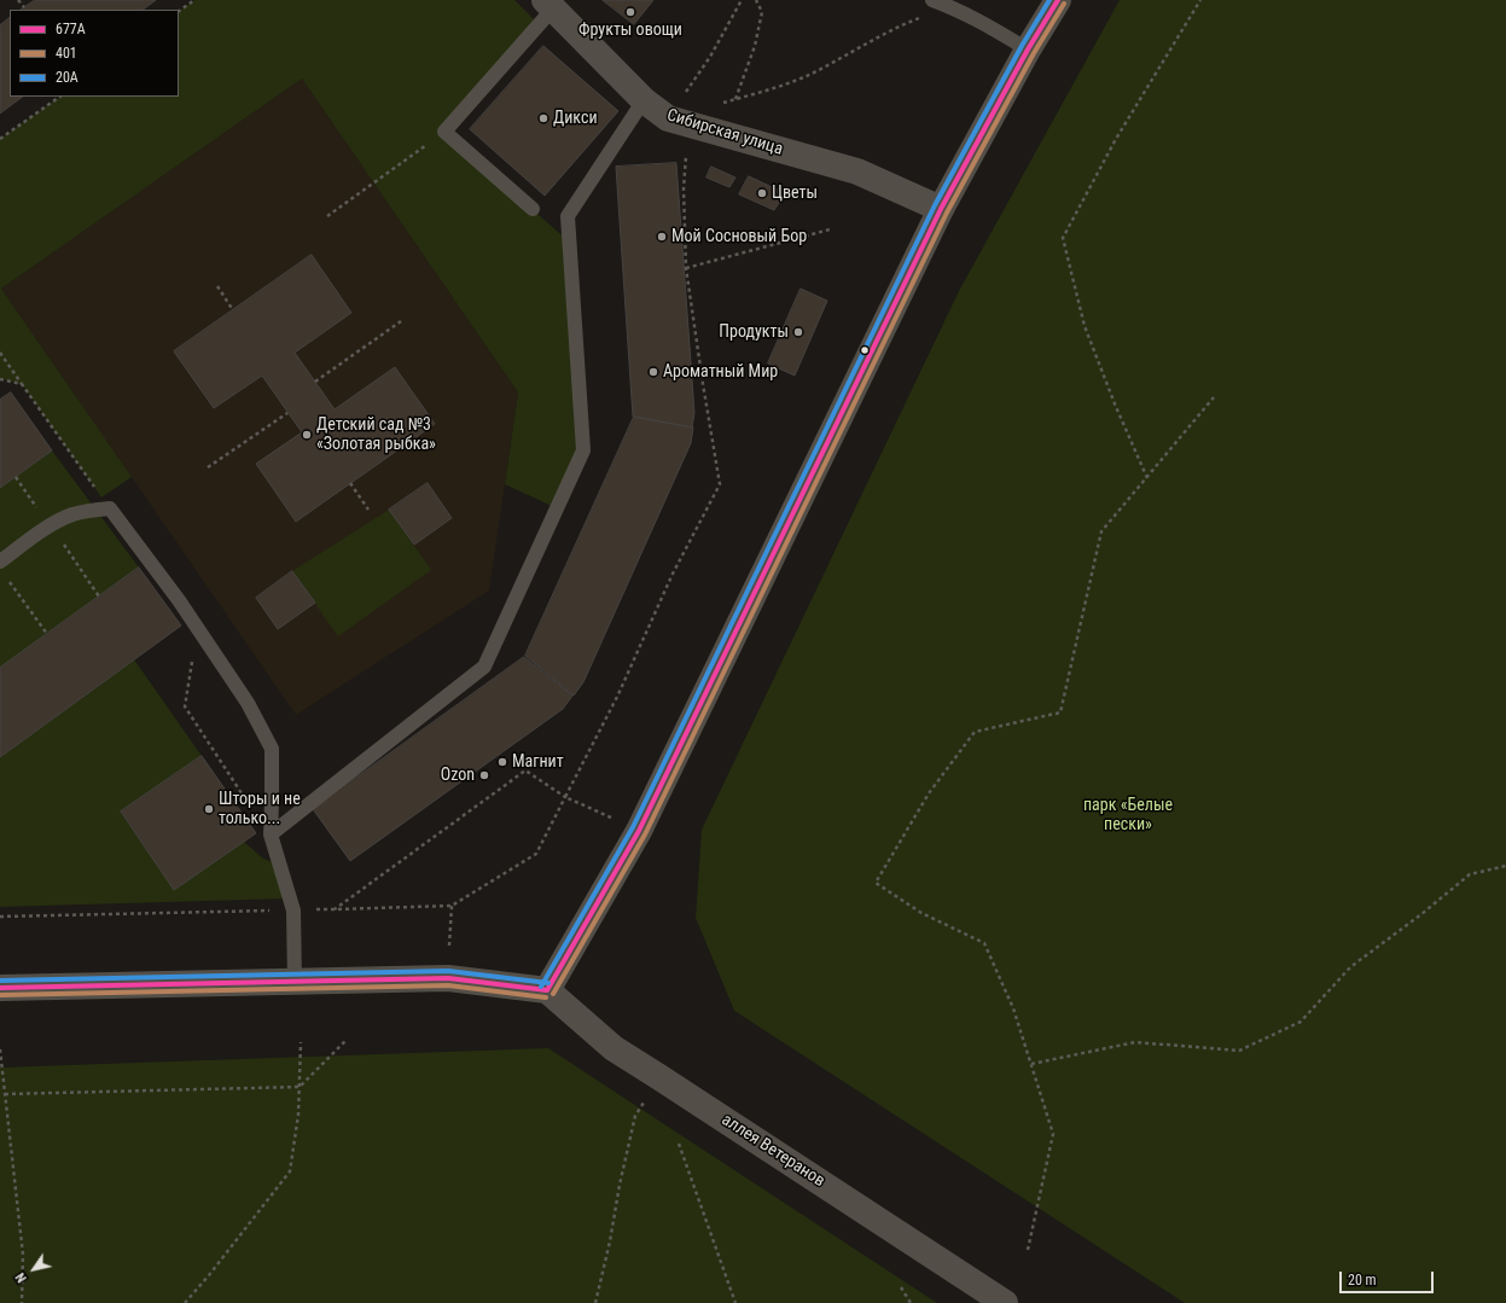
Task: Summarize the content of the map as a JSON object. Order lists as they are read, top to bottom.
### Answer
{
  "streets": {
    "street": ["Сибирская улица", "аллея Ветеранов"]
  },
  "parks": ["парк «Белые пески»"],
  "places": [
    "Фрукты овощи",
    "Дикси",
    "Цветы",
    "Мой Сосновый Бор",
    "Продукты",
    "Ароматный Мир",
    "Детский сад №3 «Золотая рыбка»",
    "Магнит",
    "Ozon",
    "Шторы и не только..."
  ],
  "lines": ["transit line 677А", "transit line 20А", "transit line 401"],
  "legend": ["677А", "401", "20А"],
  "scale_bar": "20 m",
  "north": "bottom left"
}
